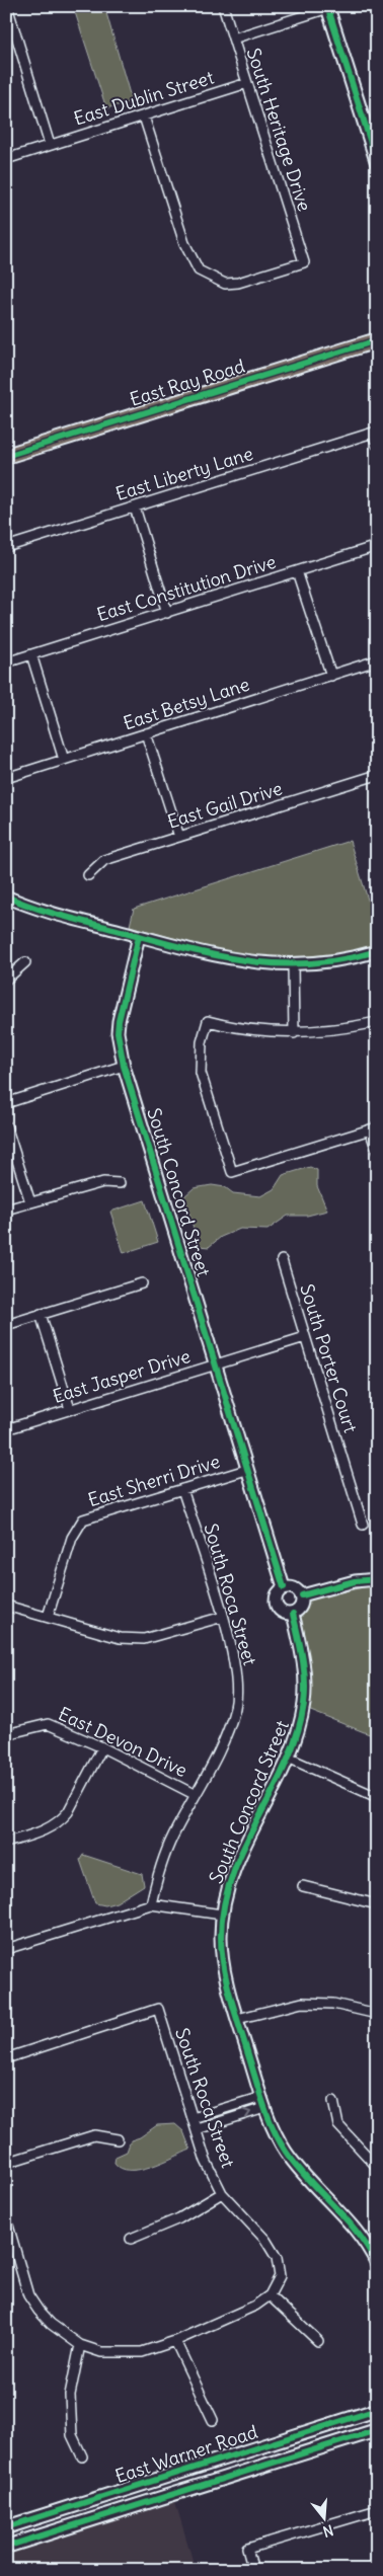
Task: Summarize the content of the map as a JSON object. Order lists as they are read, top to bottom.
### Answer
{
  "streets": {
    "main road": ["East Ray Road", "East Warner Road"],
    "street": [
      "East Dublin Street",
      "South Heritage Drive",
      "East Liberty Lane",
      "East Constitution Drive",
      "East Betsy Lane",
      "East Gail Drive",
      "South Concord Street",
      "South Porter Court",
      "East Jasper Drive",
      "East Sherri Drive",
      "South Roca Street",
      "East Devon Drive"
    ]
  },
  "crossings": [
    ["East Dublin Street", "South Heritage Drive"],
    ["South Concord Street", "East Jasper Drive"],
    ["South Concord Street", "East Sherri Drive"],
    ["South Porter Court", "East Jasper Drive"],
    ["East Sherri Drive", "South Roca Street"],
    ["South Roca Street", "East Devon Drive"]
  ],
  "north": "bottom"
}
